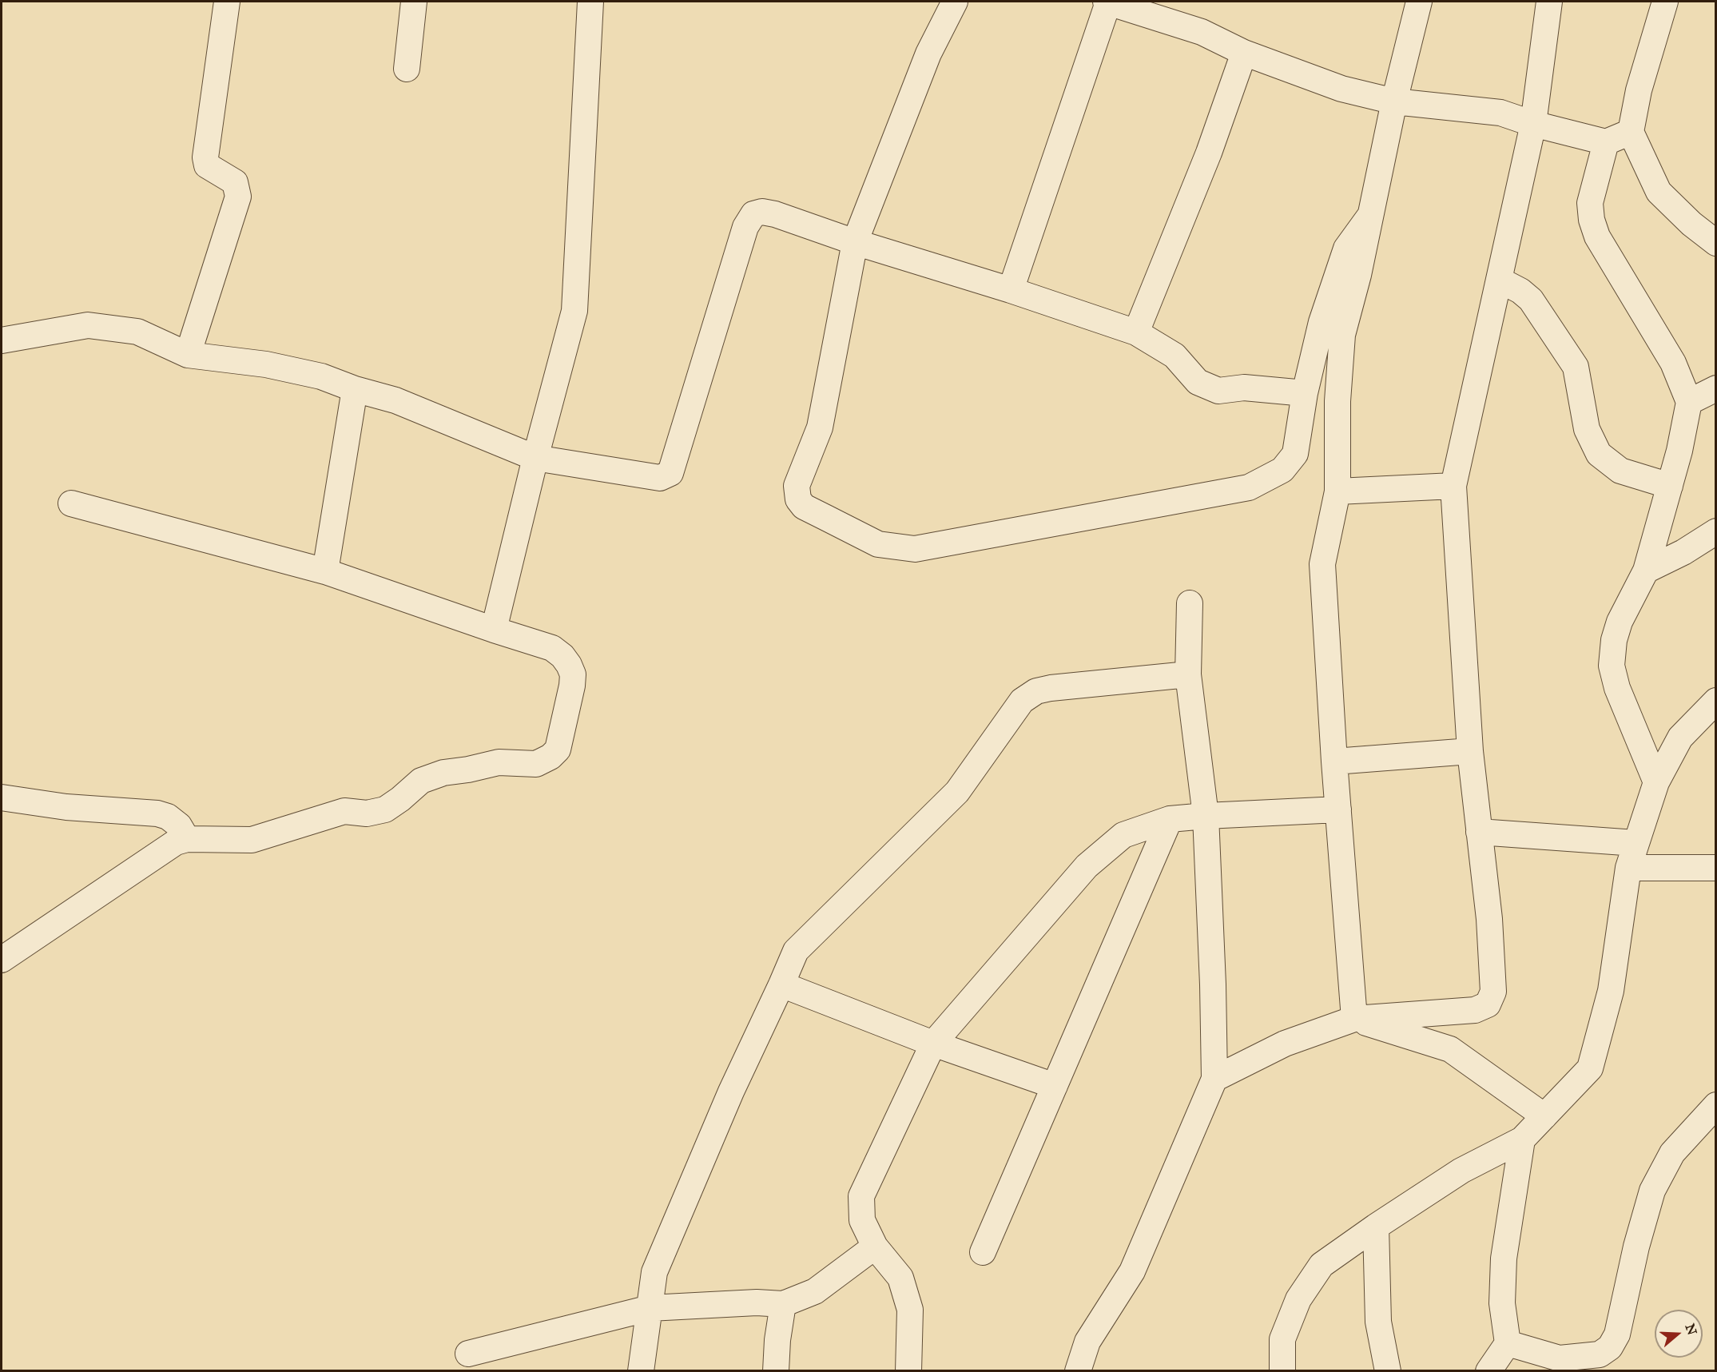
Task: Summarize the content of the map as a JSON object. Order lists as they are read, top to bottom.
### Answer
{
  "north": "right"
}
